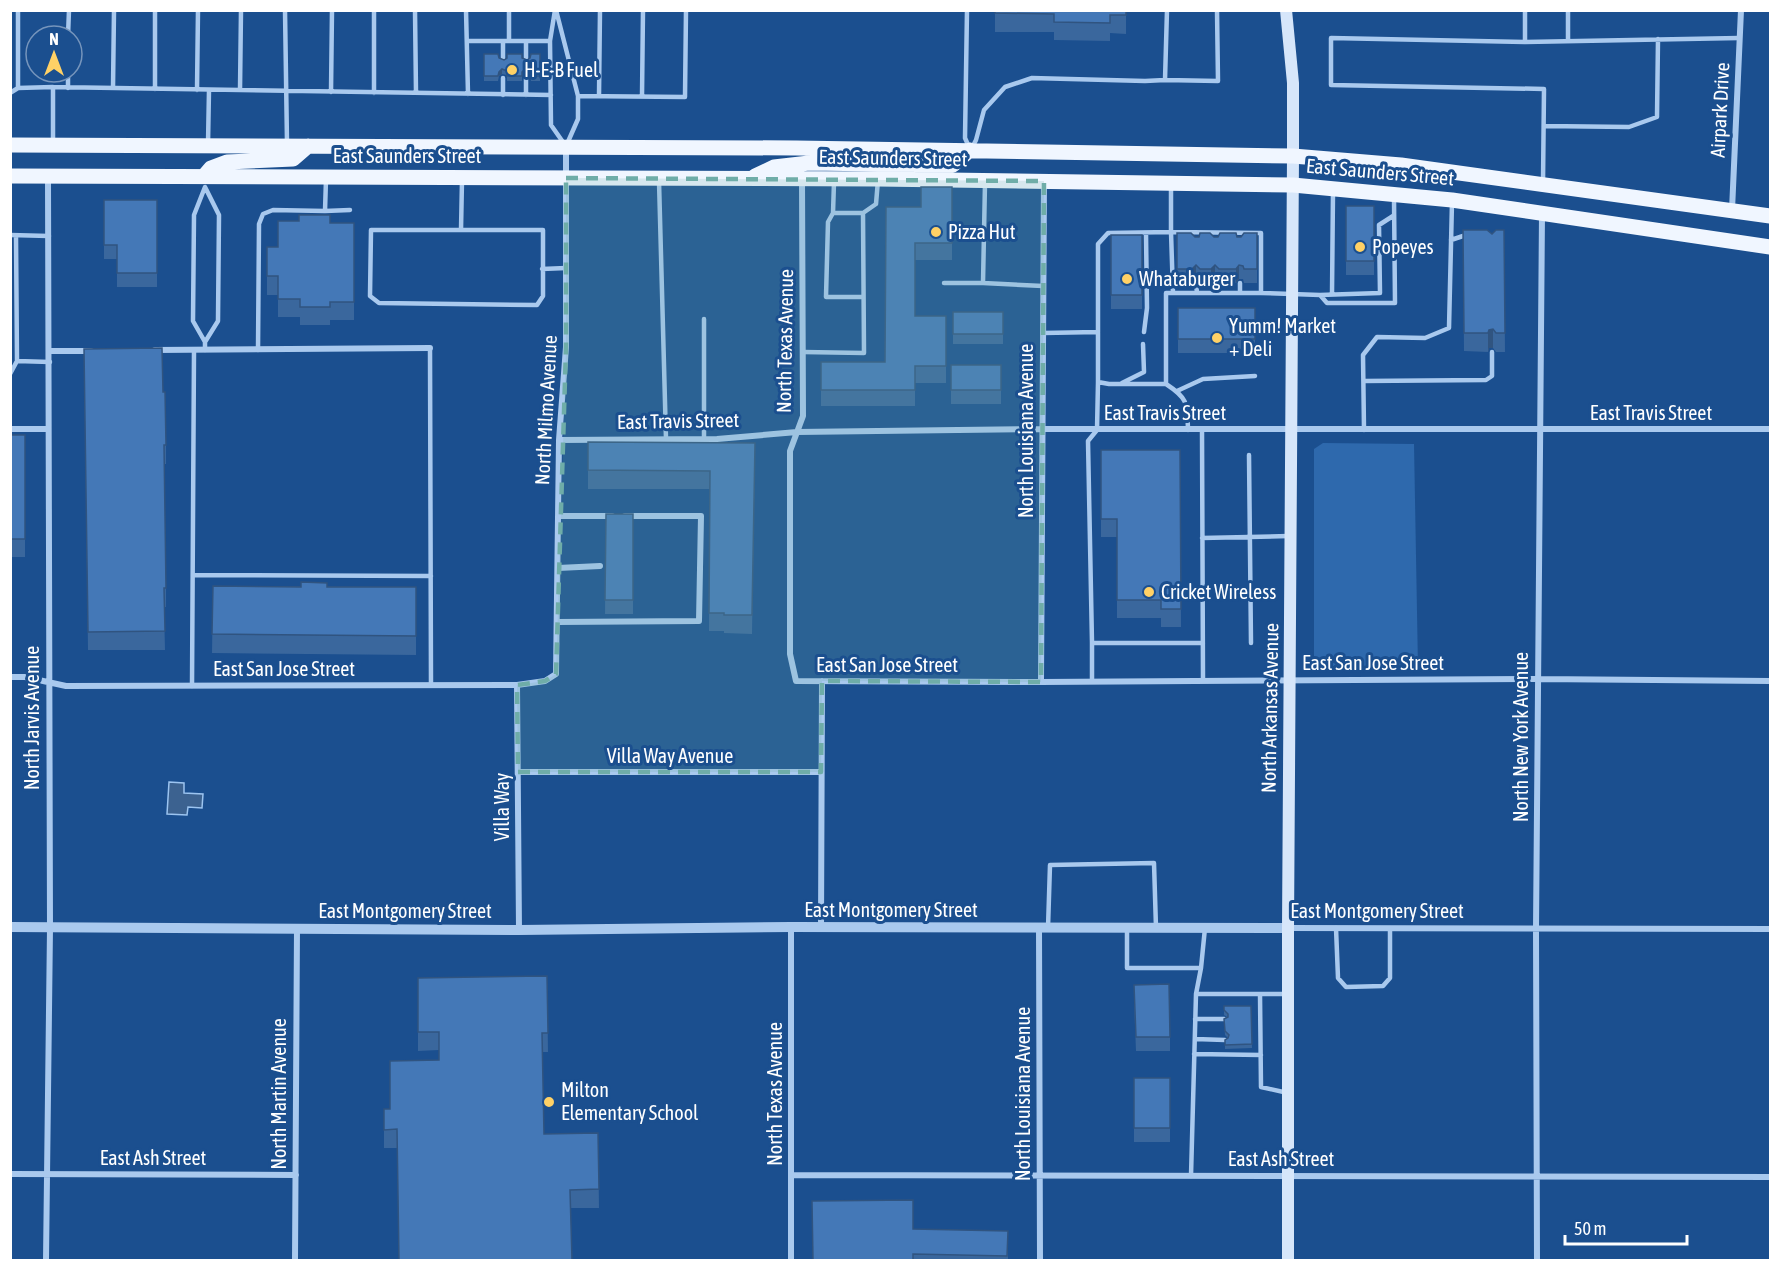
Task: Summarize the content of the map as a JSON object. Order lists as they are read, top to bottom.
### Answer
{
  "streets": {
    "main road": ["East Saunders Street", "North Arkansas Avenue"],
    "street": [
      "Airpark Drive",
      "North Texas Avenue",
      "North Milmo Avenue",
      "East Travis Street",
      "North Louisiana Avenue",
      "East San Jose Street",
      "North Jarvis Avenue",
      "North New York Avenue",
      "Villa Way Avenue",
      "Villa Way",
      "East Montgomery Street",
      "North Martin Avenue",
      "East Ash Street"
    ]
  },
  "crossings": [
    ["Airpark Drive", "East Saunders Street"],
    ["East Saunders Street", "North Texas Avenue"],
    ["East Saunders Street", "North Milmo Avenue"],
    ["East Saunders Street", "North Louisiana Avenue"],
    ["East Saunders Street", "North Arkansas Avenue"],
    ["East Saunders Street", "North Jarvis Avenue"],
    ["East Saunders Street", "North New York Avenue"],
    ["North Texas Avenue", "East Travis Street"],
    ["North Texas Avenue", "East San Jose Street"],
    ["North Texas Avenue", "East Montgomery Street"],
    ["North Texas Avenue", "East Ash Street"],
    ["North Milmo Avenue", "East Travis Street"],
    ["North Milmo Avenue", "East San Jose Street"],
    ["East Travis Street", "North Louisiana Avenue"],
    ["East Travis Street", "North Arkansas Avenue"],
    ["East Travis Street", "North New York Avenue"],
    ["North Louisiana Avenue", "East San Jose Street"],
    ["North Louisiana Avenue", "East Montgomery Street"],
    ["North Louisiana Avenue", "East Ash Street"],
    ["East San Jose Street", "North Arkansas Avenue"],
    ["East San Jose Street", "North Jarvis Avenue"],
    ["East San Jose Street", "North New York Avenue"],
    ["East San Jose Street", "Villa Way"],
    ["North Arkansas Avenue", "East Montgomery Street"],
    ["North Arkansas Avenue", "East Ash Street"],
    ["North Jarvis Avenue", "East Montgomery Street"],
    ["North Jarvis Avenue", "East Ash Street"],
    ["North New York Avenue", "East Montgomery Street"],
    ["North New York Avenue", "East Ash Street"],
    ["Villa Way Avenue", "Villa Way"],
    ["Villa Way", "East Montgomery Street"],
    ["East Montgomery Street", "North Martin Avenue"],
    ["North Martin Avenue", "East Ash Street"]
  ],
  "places": [
    "H-E-B Fuel",
    "Pizza Hut",
    "Popeyes",
    "Whataburger",
    "Yumm! Market + Deli",
    "Cricket Wireless",
    "Milton Elementary School"
  ],
  "scale_bar": "50 m",
  "north": "top"
}
